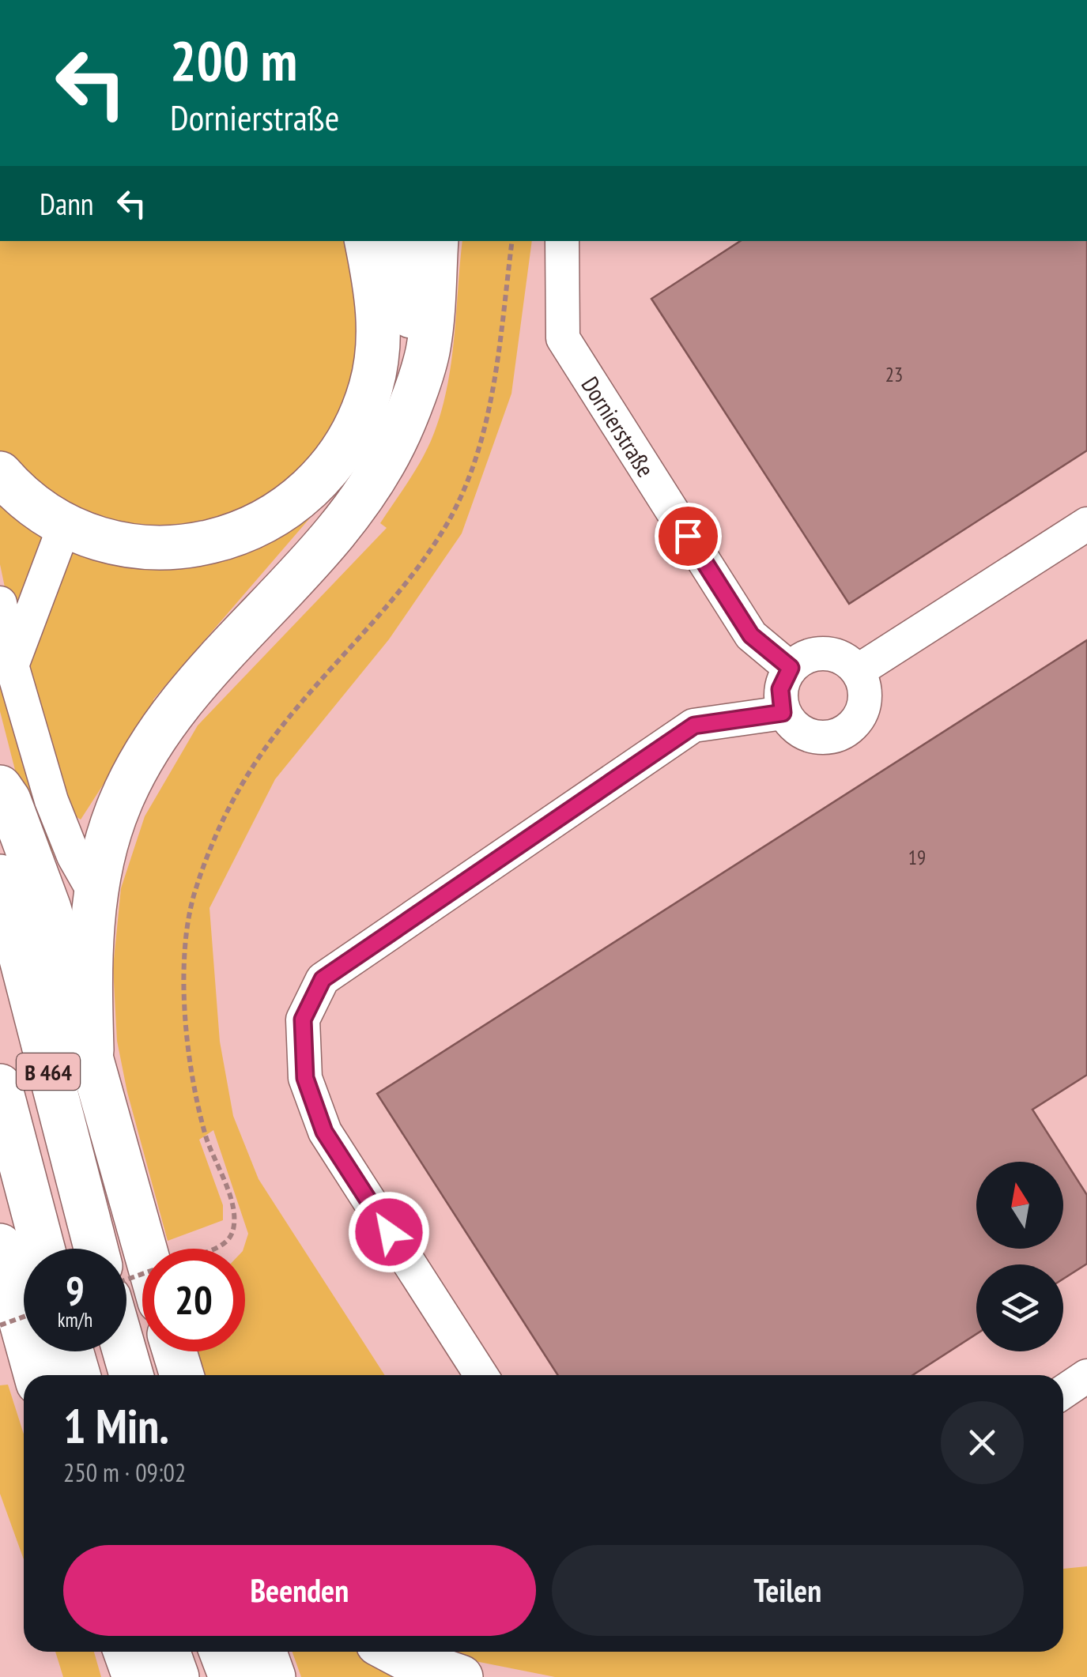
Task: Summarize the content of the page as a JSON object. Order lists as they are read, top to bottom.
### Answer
{
  "streets": {
    "main road": ["B 464"],
    "lane": ["Dornierstraße"]
  },
  "house_numbers": ["23", "19"],
  "north": "top",
  "page": {
    "turn": ["200 m", "Dornierstraße"],
    "then": "Dann",
    "speed": "9 km/h",
    "limit": "20",
    "heading": ["1 Min.", "250 m · 09:02"],
    "buttons": ["Beenden", "Teilen"]
  }
}
